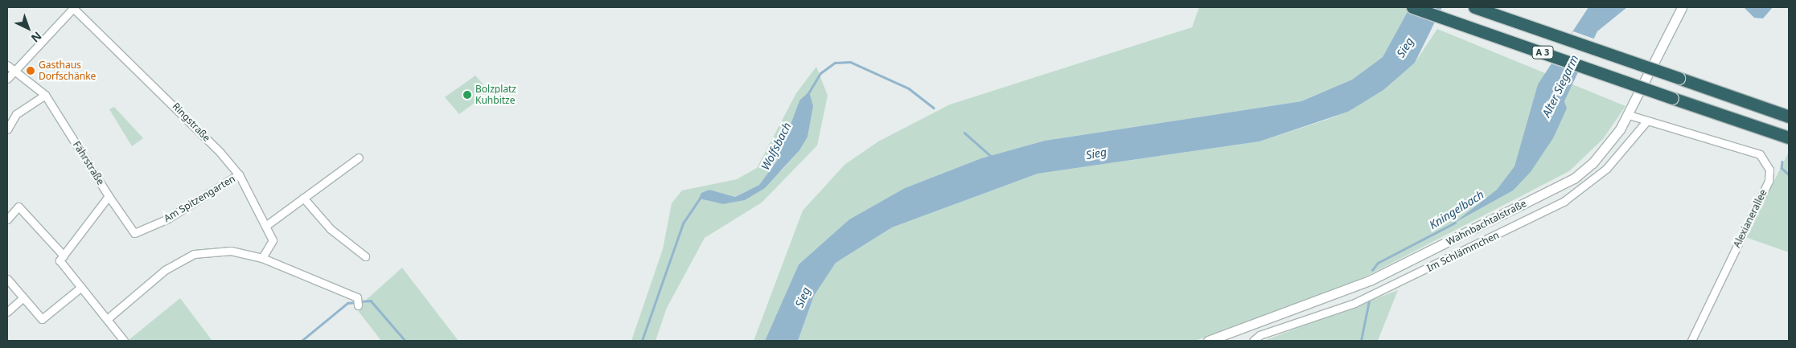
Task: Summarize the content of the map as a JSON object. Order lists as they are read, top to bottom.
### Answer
{
  "streets": {
    "highway": ["A 3"],
    "main road": ["Wahnbachtalstraße"],
    "street": [
      "Ringstraße",
      "Fährstraße",
      "Am Spitzengarten",
      "Alexianerallee",
      "Im Schlämmchen"
    ]
  },
  "crossings": [
    ["Ringstraße", "Am Spitzengarten"],
    ["Fährstraße", "Am Spitzengarten"],
    ["Alexianerallee", "Wahnbachtalstraße"],
    ["Alexianerallee", "Im Schlämmchen"]
  ],
  "water": [
    "Sieg",
    "Alter Siegarm",
    "Wolfsbach",
    "Kningelbach"
  ],
  "places": ["Gasthaus Dorfschänke", "Bolzplatz Kuhbitze"],
  "north": "bottom right"
}
